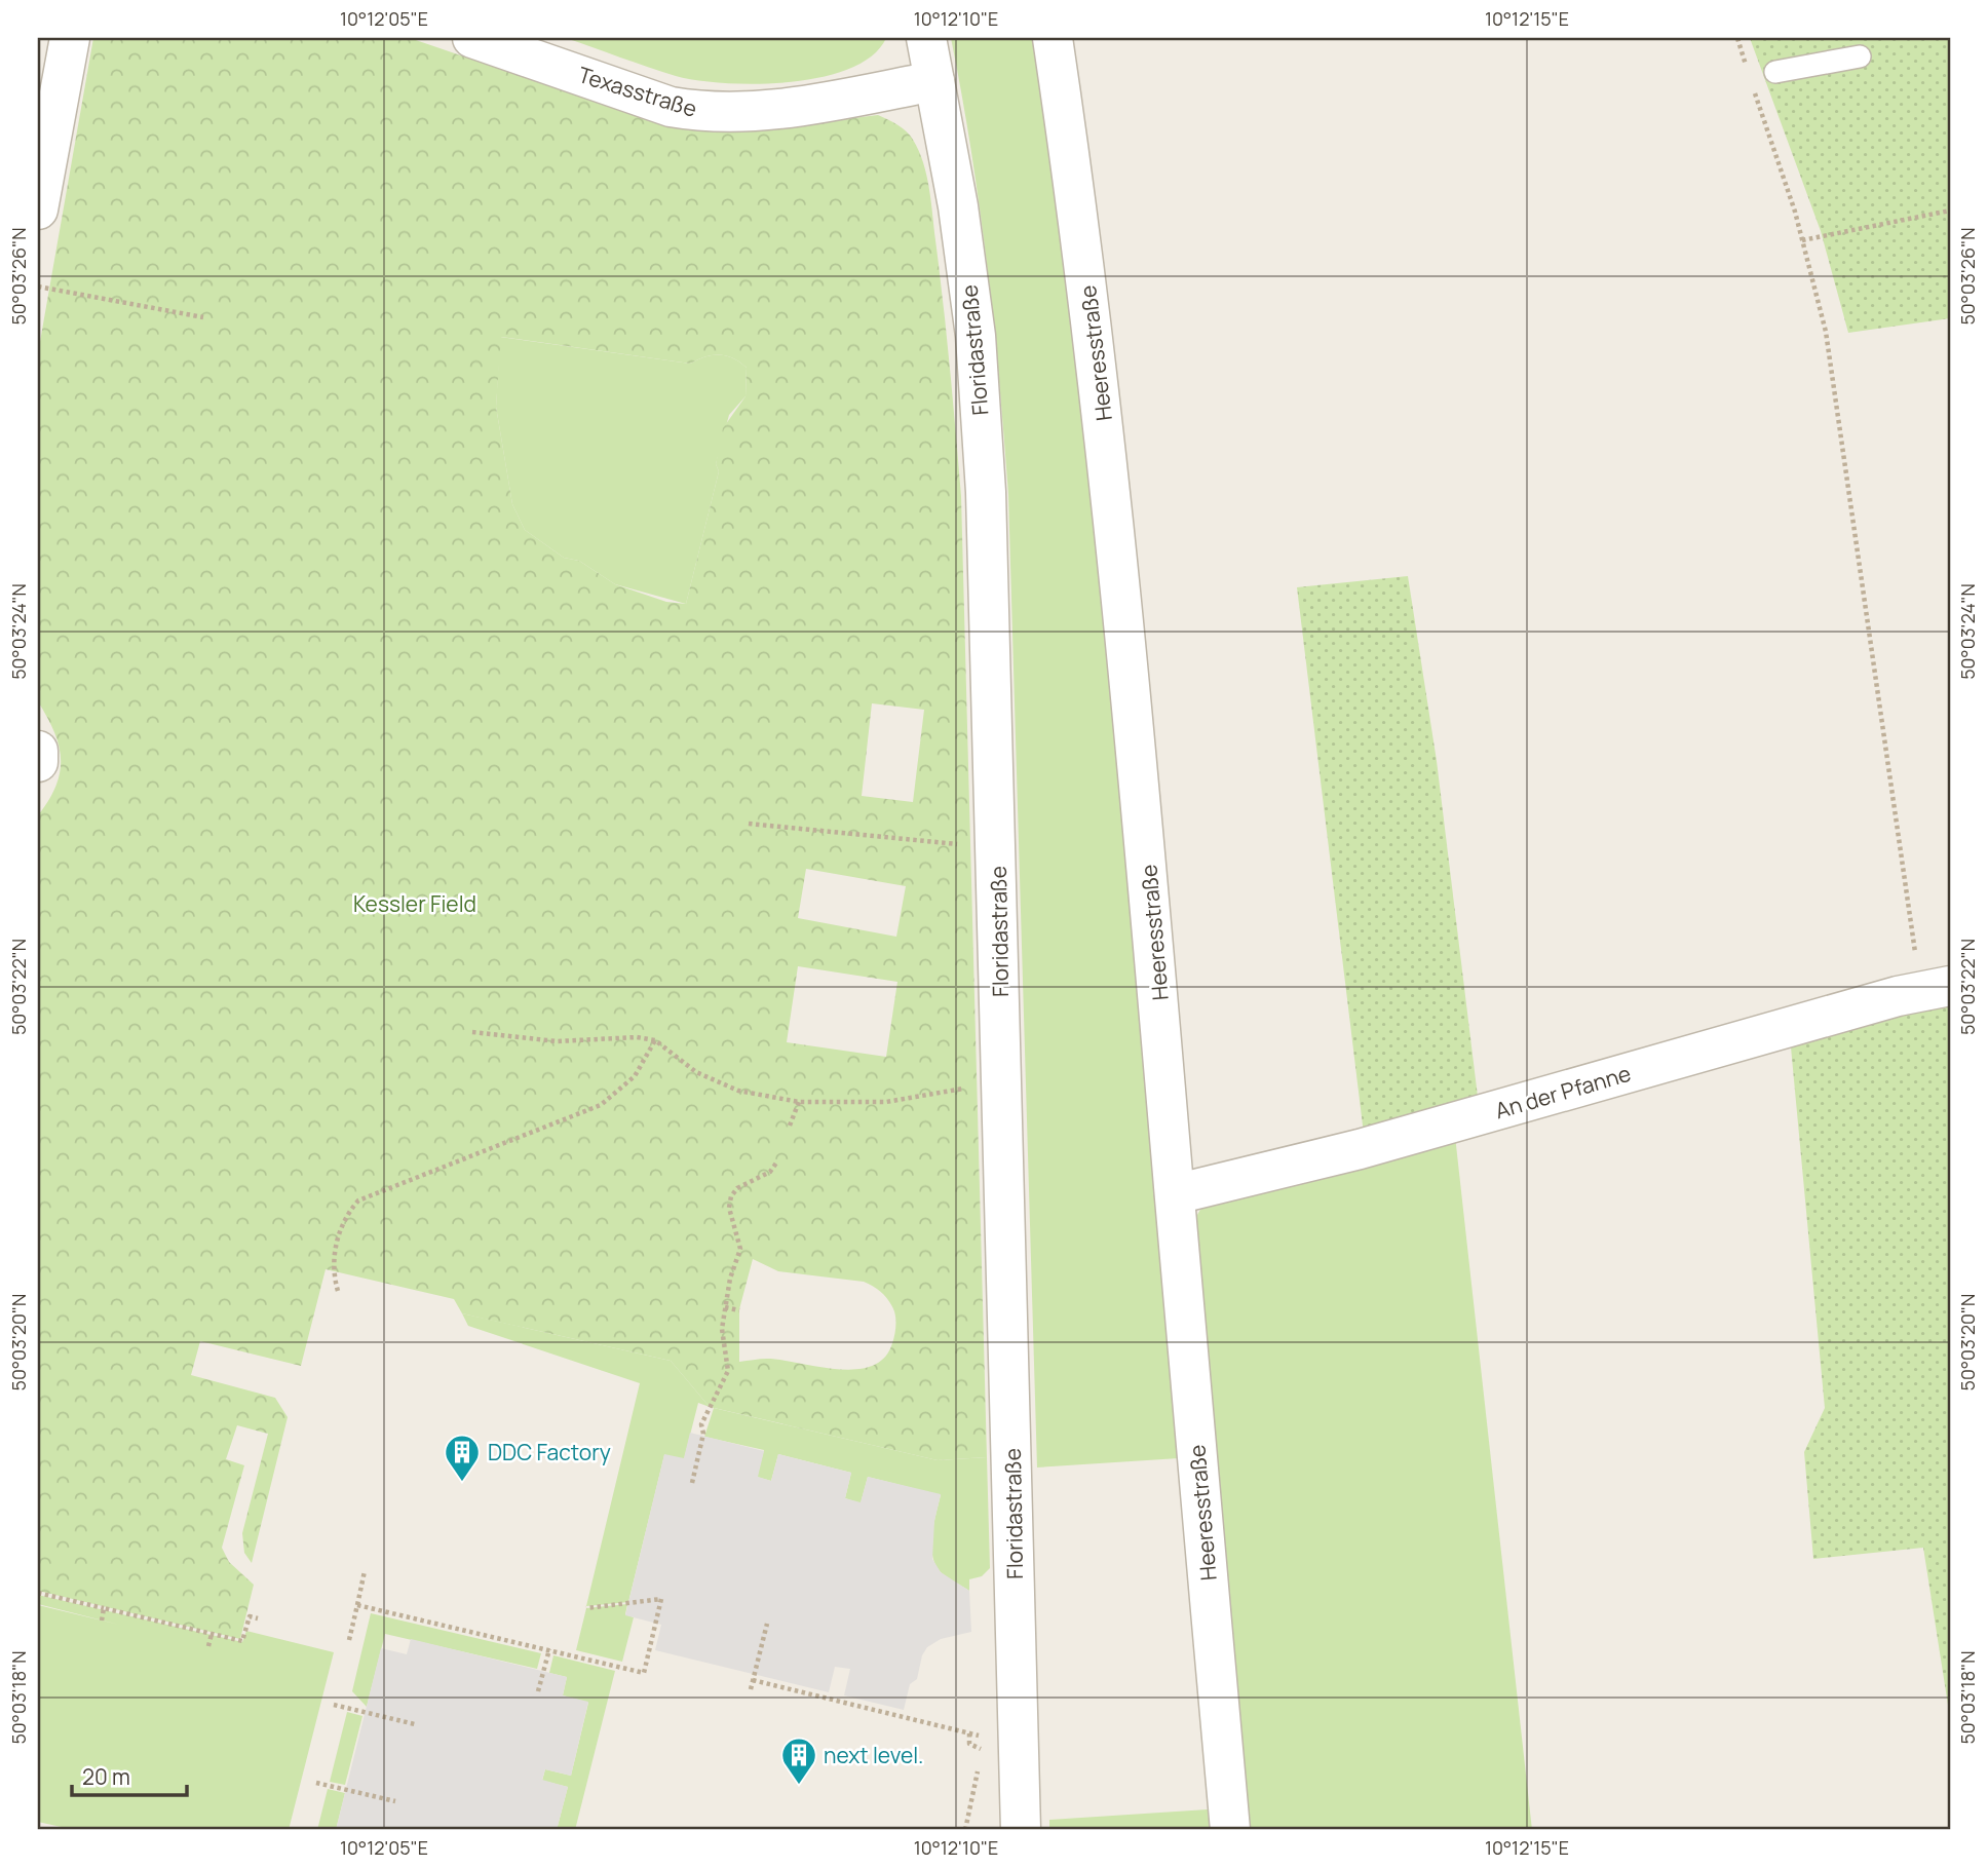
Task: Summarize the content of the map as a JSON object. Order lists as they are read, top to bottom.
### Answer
{
  "streets": {
    "street": [
      "Texasstraße",
      "Floridastraße",
      "Heeresstraße",
      "An der Pfanne"
    ]
  },
  "crossings": [
    ["Texasstraße", "Floridastraße"],
    ["Heeresstraße", "An der Pfanne"]
  ],
  "parks": ["Kessler Field"],
  "places": {
    "building": ["DDC Factory", "next level."]
  },
  "scale_bar": "20 m",
  "coordinates": [
    "10°12'05\"E",
    "10°12'10\"E",
    "10°12'15\"E",
    "50°03'26\"N",
    "50°03'24\"N",
    "50°03'22\"N",
    "50°03'20\"N",
    "50°03'18\"N"
  ]
}
